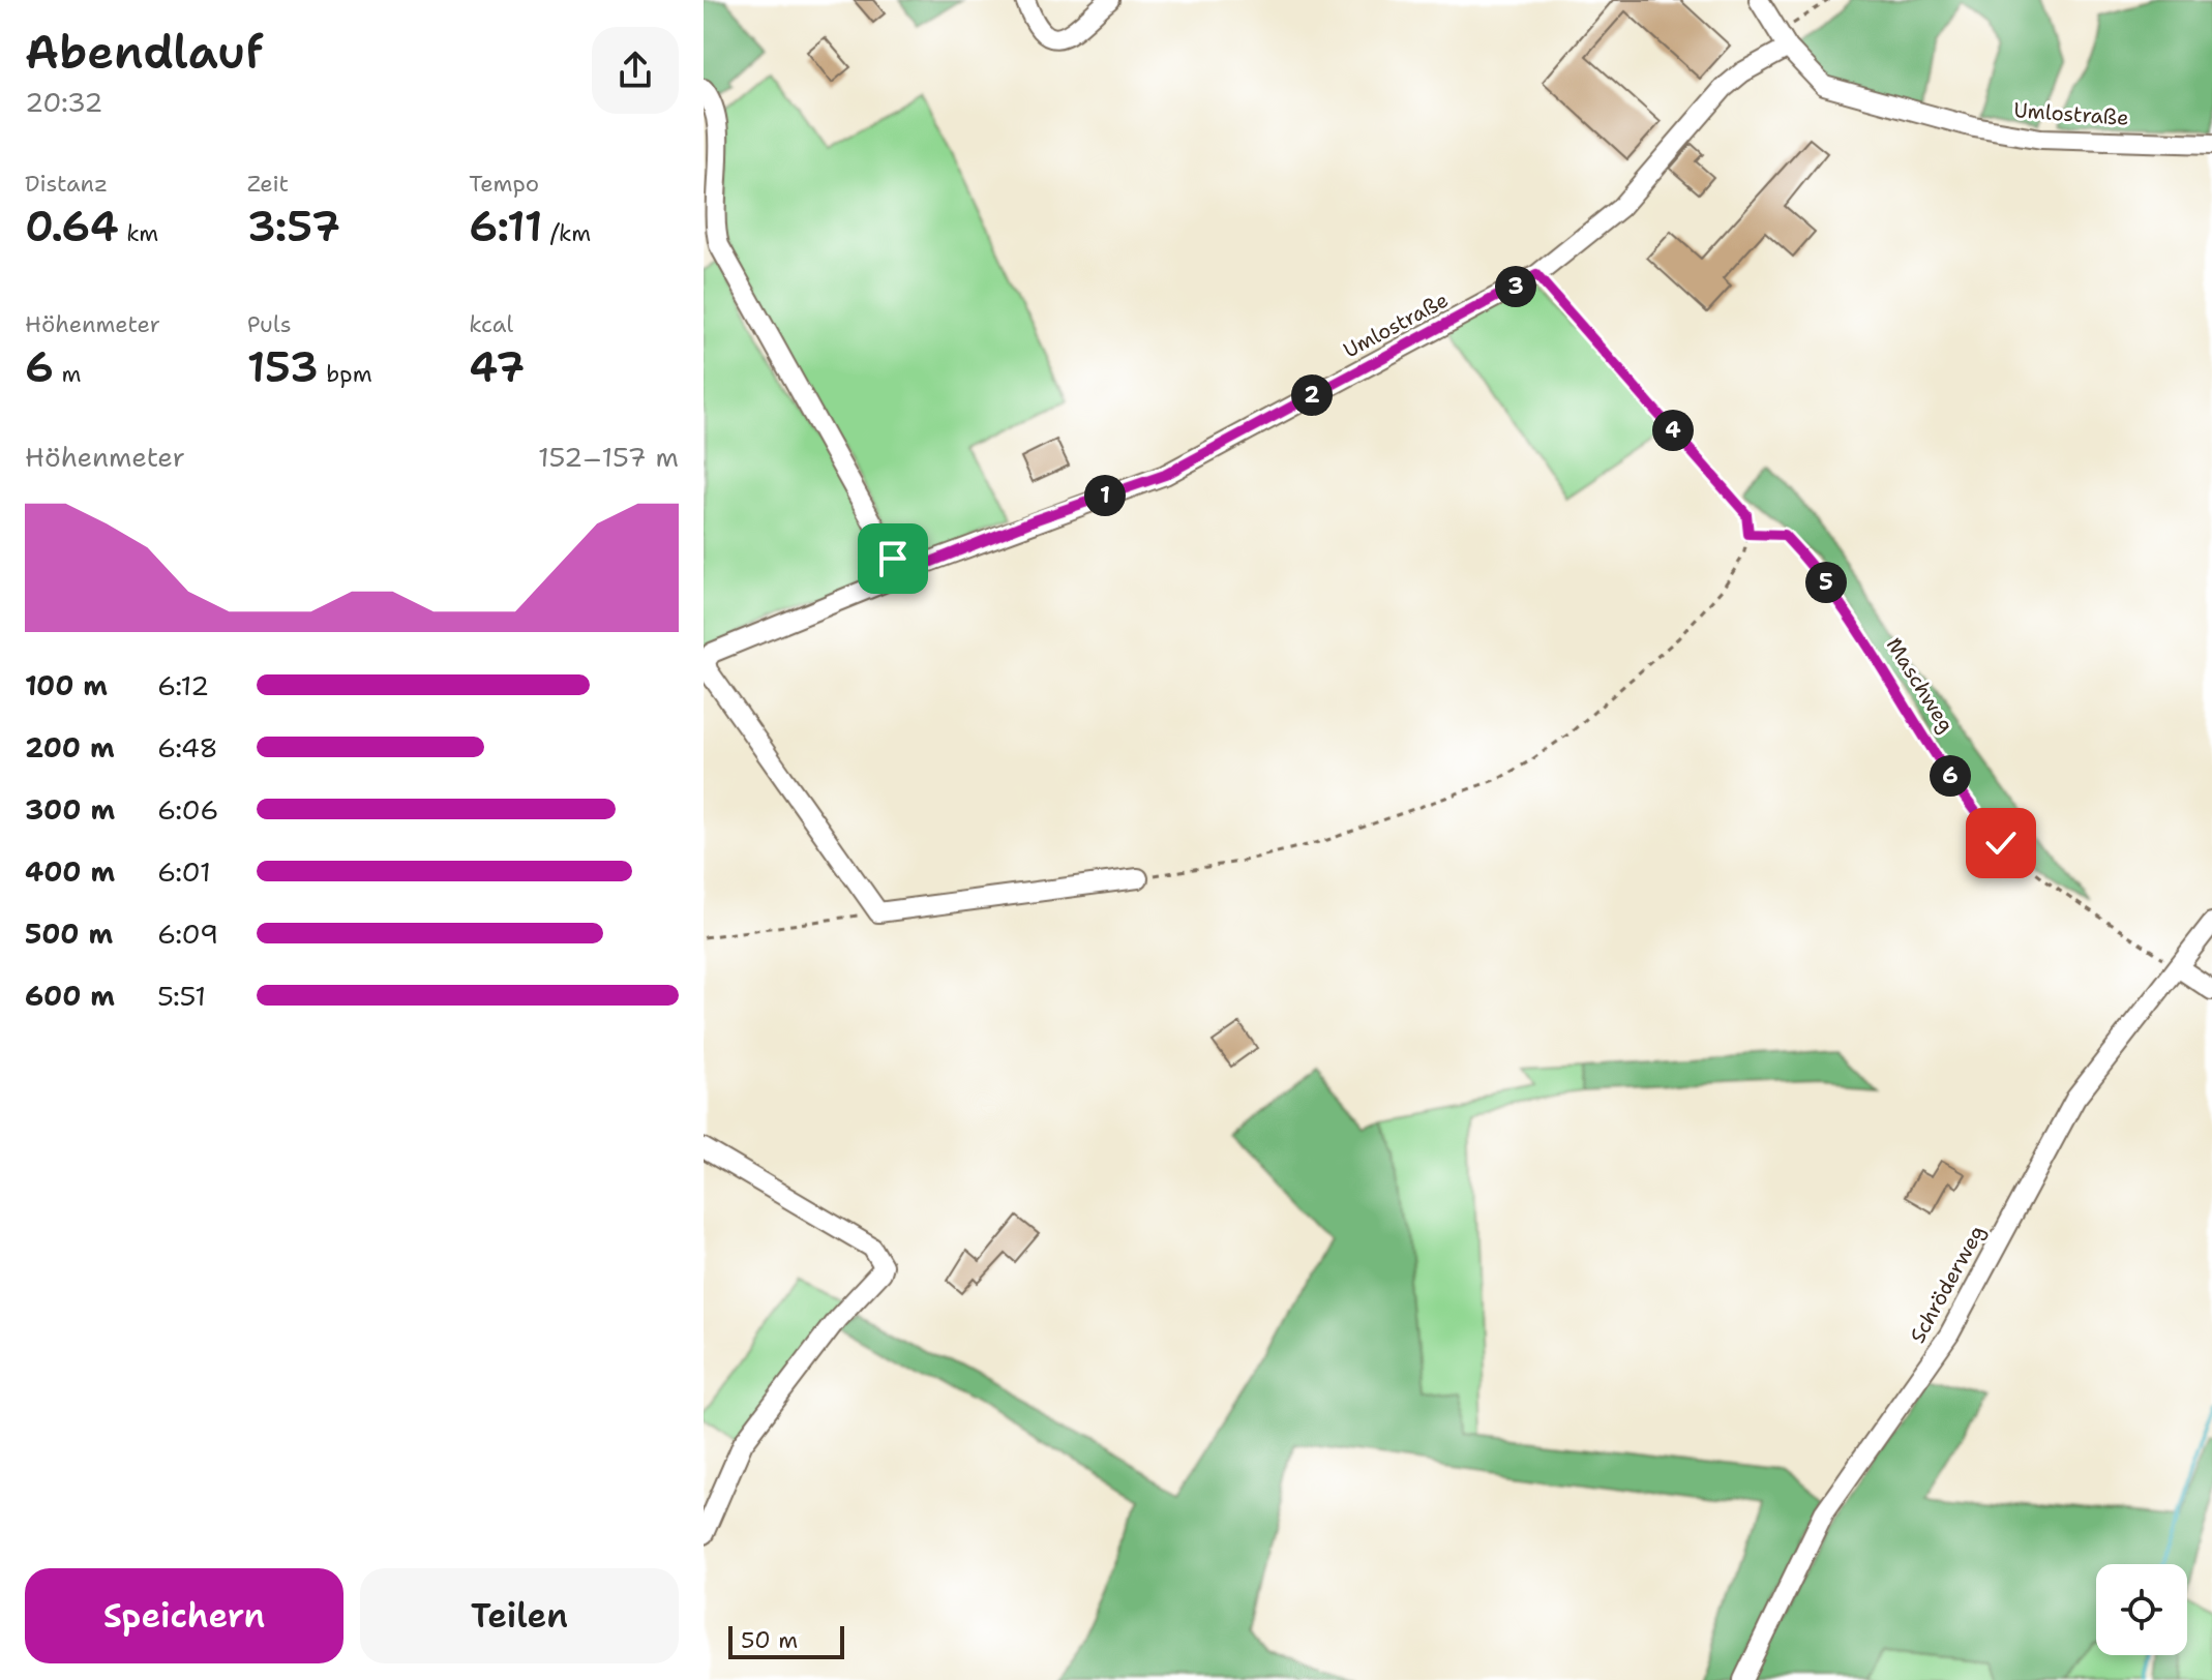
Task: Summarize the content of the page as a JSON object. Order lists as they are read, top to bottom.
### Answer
{
  "streets": {
    "street": ["Umlostraße", "Schröderweg"],
    "path": ["Maschweg"]
  },
  "crossings": [
    ["Maschweg", "Schröderweg"]
  ],
  "scale_bar": "50 m",
  "page": {
    "heading": ["Abendlauf", "20:32"],
    "stats": [
      ["Distanz", "0.64 km"],
      ["Zeit", "3:57"],
      ["Tempo", "6:11 /km"],
      ["Höhenmeter", "6 m"],
      ["Puls", "153 bpm"],
      ["kcal", "47"]
    ],
    "pins": [
      "3",
      "2",
      "4",
      "1",
      "5",
      "6"
    ],
    "chart": ["Höhenmeter", "152–157 m"],
    "list": [
      {
        "name": "100 m",
        "note": "6:12"
      },
      {
        "name": "200 m",
        "note": "6:48"
      },
      {
        "name": "300 m",
        "note": "6:06"
      },
      {
        "name": "400 m",
        "note": "6:01"
      },
      {
        "name": "500 m",
        "note": "6:09"
      },
      {
        "name": "600 m",
        "note": "5:51"
      }
    ],
    "buttons": ["Speichern", "Teilen"],
    "scale": "50 m"
  }
}
